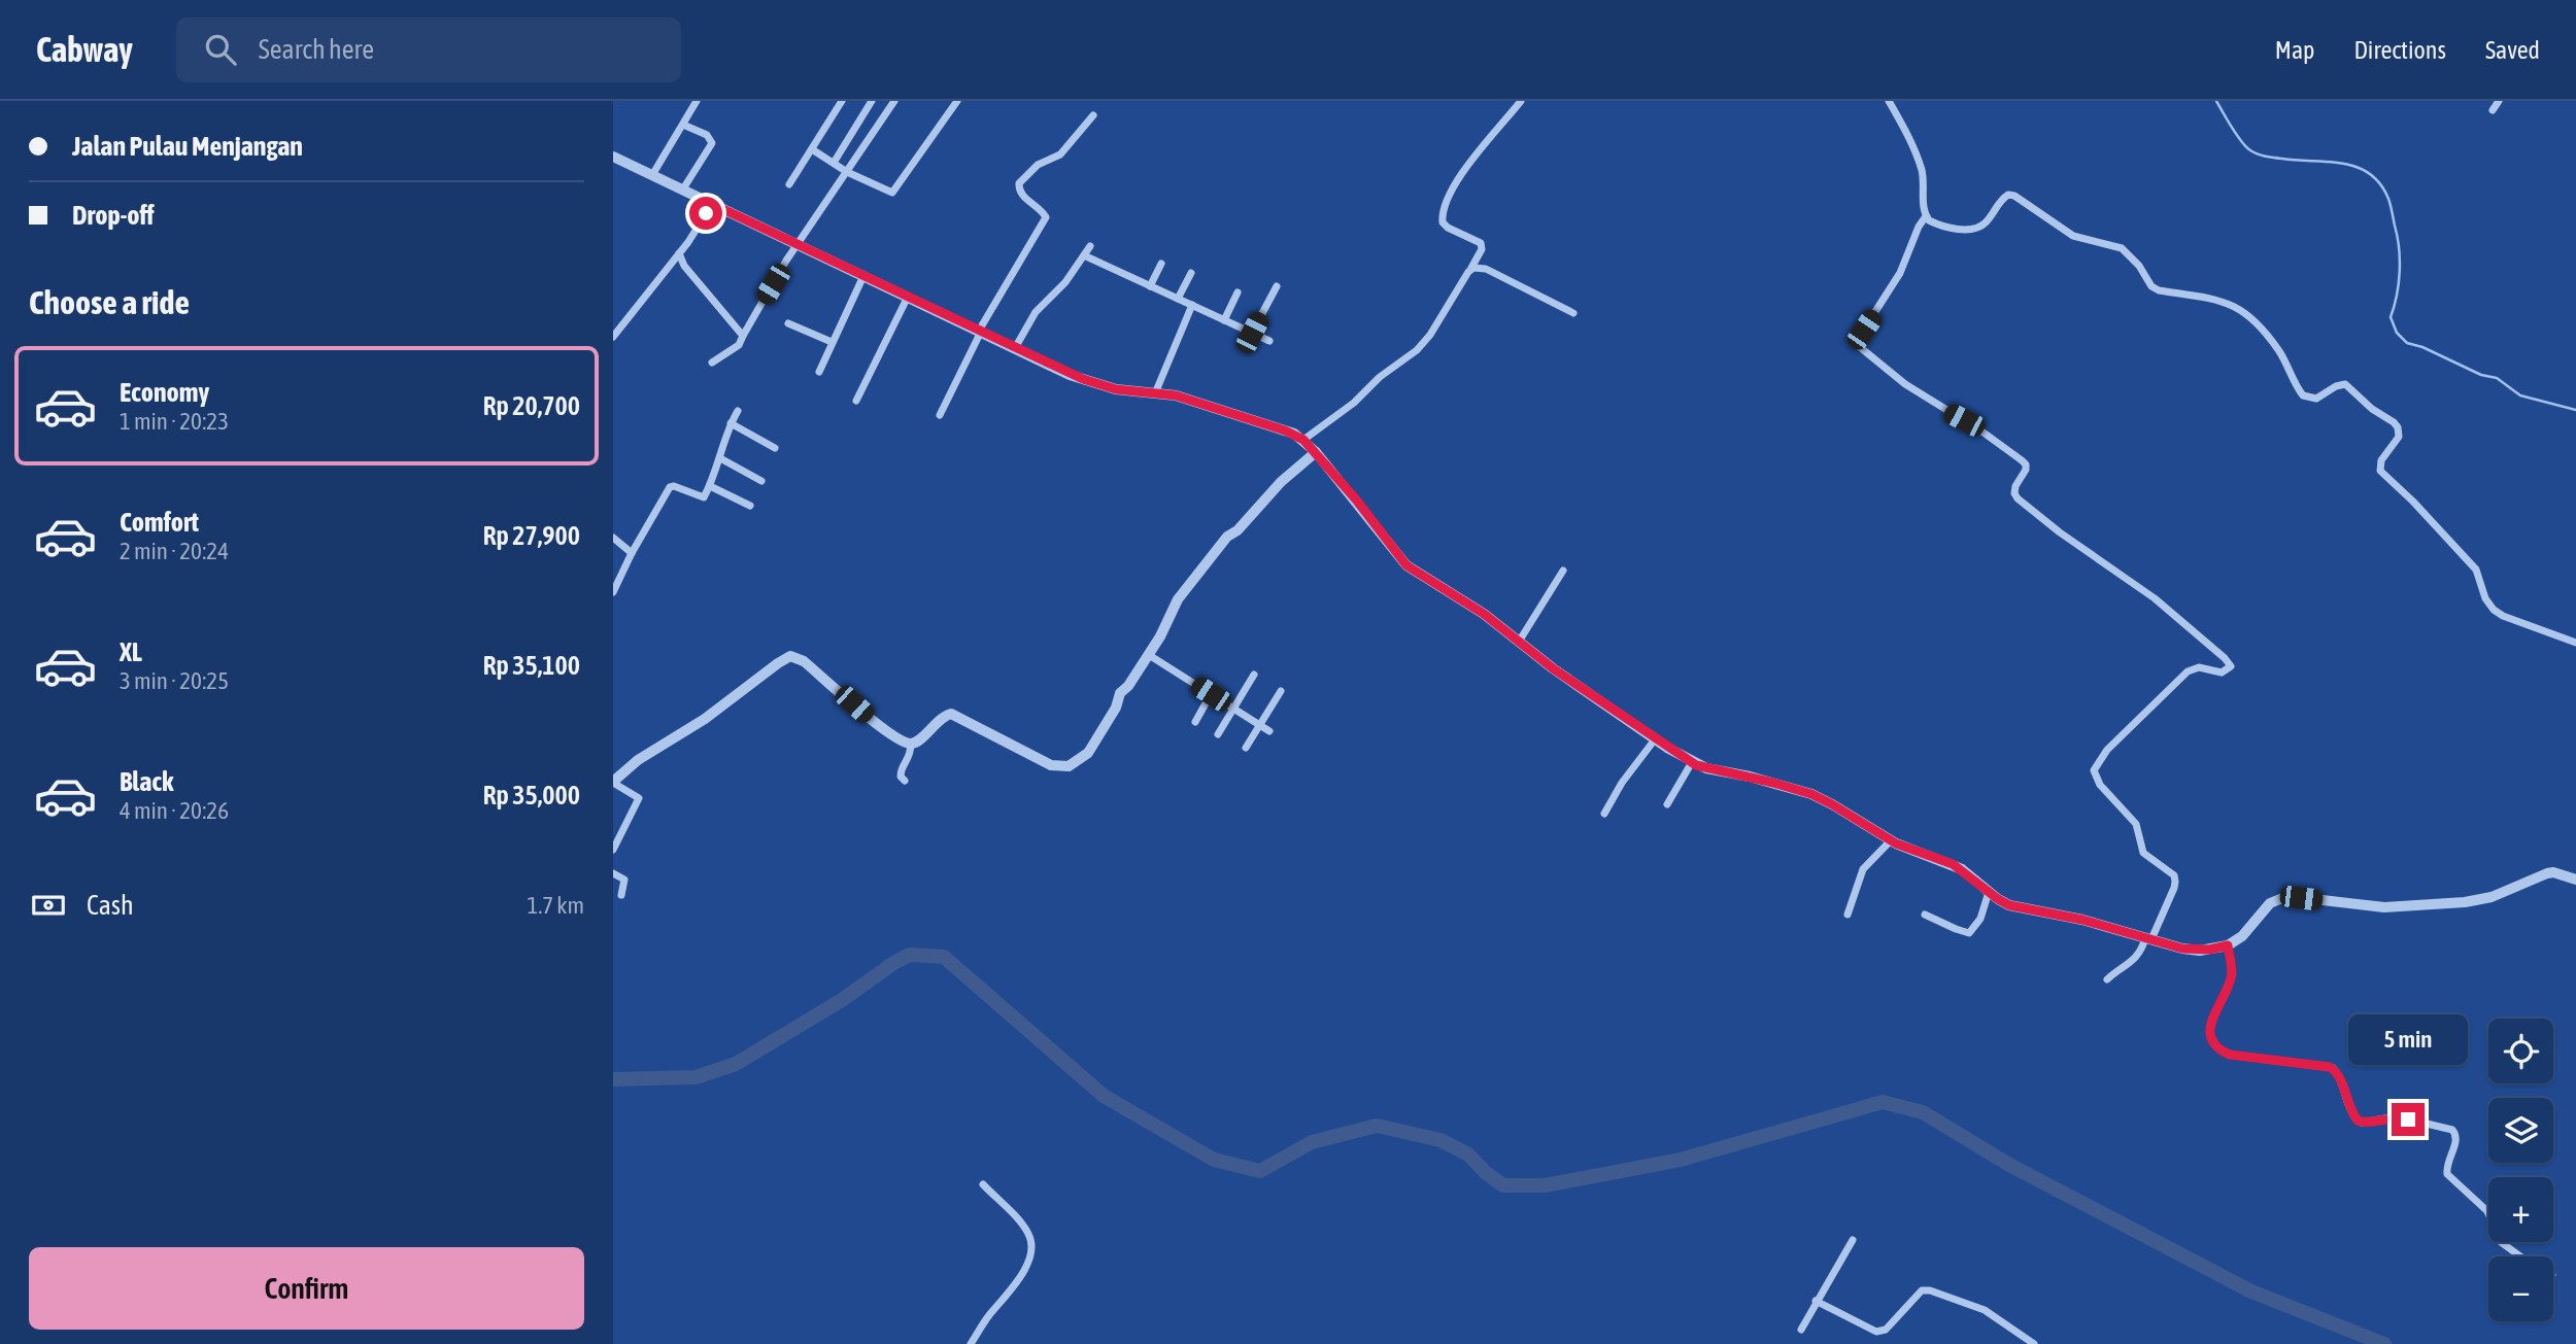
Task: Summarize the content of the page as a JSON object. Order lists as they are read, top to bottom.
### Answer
{
  "page": {
    "header": "Cabway",
    "search": "Search here",
    "nav": ["Map", "Directions", "Saved"],
    "banner": ["Jalan Pulau Menjangan", "Drop-off"],
    "heading": "Choose a ride",
    "list": [
      {
        "name": "Economy",
        "note": "1 min · 20:23",
        "value": "Rp 20,700"
      },
      {
        "name": "Comfort",
        "note": "2 min · 20:24",
        "value": "Rp 27,900"
      },
      {
        "name": "XL",
        "note": "3 min · 20:25",
        "value": "Rp 35,100"
      },
      {
        "name": "Black",
        "note": "4 min · 20:26",
        "value": "Rp 35,000"
      }
    ],
    "pay": ["Cash", "1.7 km"],
    "bubble": "5 min",
    "map_buttons": ["+", "−"],
    "buttons": "Confirm"
  }
}
